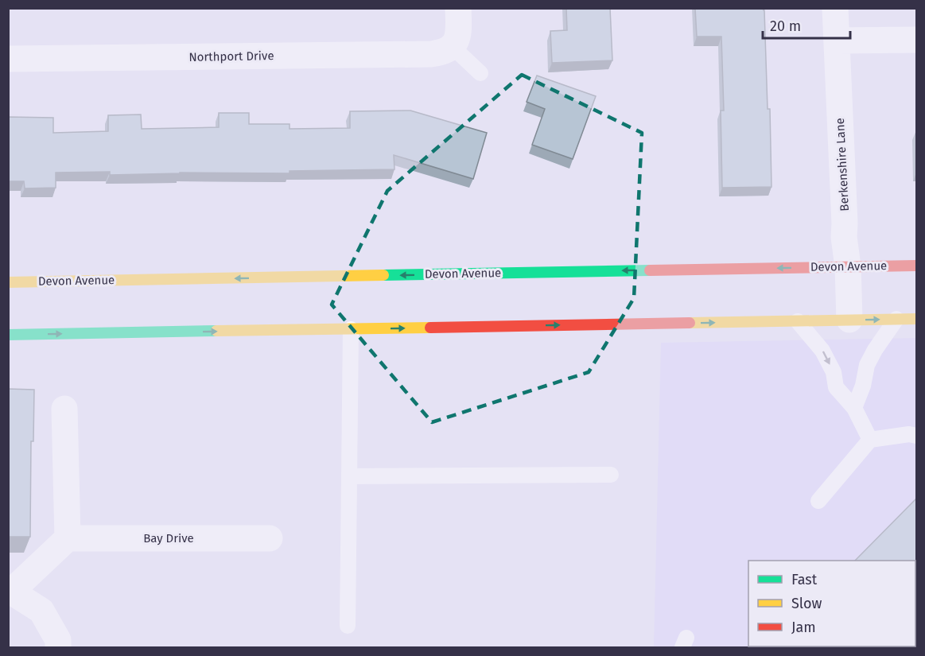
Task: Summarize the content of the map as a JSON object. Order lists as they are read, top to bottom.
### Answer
{
  "streets": {
    "main road": ["Devon Avenue"],
    "street": ["Northport Drive", "Berkenshire Lane", "Bay Drive"]
  },
  "crossings": [
    ["Berkenshire Lane", "Devon Avenue"]
  ],
  "legend": ["Fast", "Slow", "Jam"],
  "scale_bar": "20 m"
}
